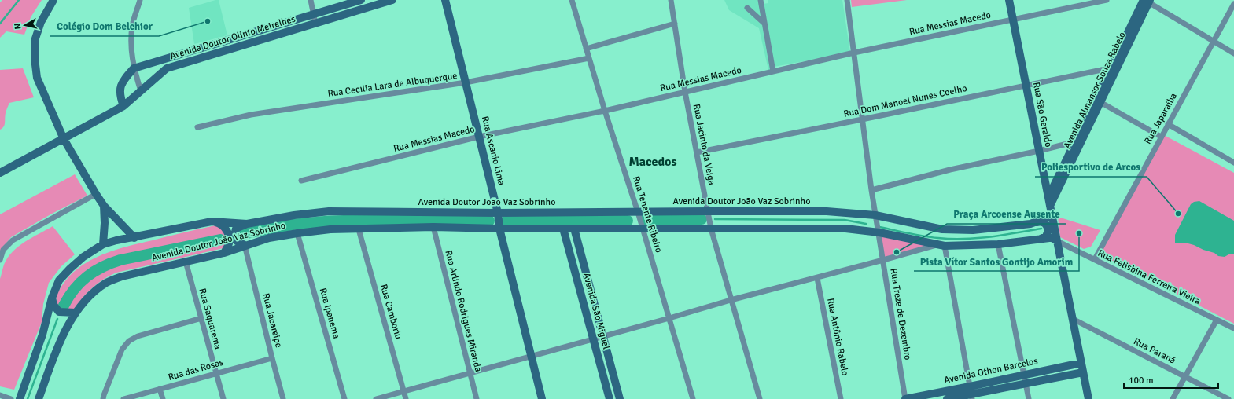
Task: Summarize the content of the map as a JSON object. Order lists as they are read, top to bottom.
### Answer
{
  "streets": {
    "street": [
      "Rua Messias Macedo",
      "Avenida Doutor Olinto Meirelhes",
      "Rua Cecilia Lara de Albuquerque",
      "Avenida Almansor Souza Rabelo",
      "Rua Dom Manoel Nunes Coelho",
      "Rua São Geraldo",
      "Rua Japaraiba",
      "Rua Jacinto da Veiga",
      "Rua Ascanio Lima",
      "Avenida Doutor João Vaz Sobrinho",
      "Rua Tenente Ribeiro",
      "Rua Felisbina Ferreira Vieira",
      "Rua Arlindo Rodrigues Miranda",
      "Avenida São Miguel",
      "Rua Camboriu",
      "Rua Ipanema",
      "Rua Treze de Dezembro",
      "Rua Saquarema",
      "Rua Jacareipe",
      "Rua Antônio Rabelo",
      "Rua Paraná",
      "Rua das Rosas",
      "Avenida Othon Barcelos"
    ]
  },
  "crossings": [
    ["Rua Messias Macedo", "Rua São Geraldo"],
    ["Rua Messias Macedo", "Rua Jacinto da Veiga"],
    ["Rua Messias Macedo", "Rua Ascanio Lima"],
    ["Rua Messias Macedo", "Rua Tenente Ribeiro"],
    ["Rua Messias Macedo", "Rua Treze de Dezembro"],
    ["Rua Cecilia Lara de Albuquerque", "Rua Ascanio Lima"],
    ["Rua Cecilia Lara de Albuquerque", "Rua Tenente Ribeiro"],
    ["Avenida Almansor Souza Rabelo", "Rua Dom Manoel Nunes Coelho"],
    ["Avenida Almansor Souza Rabelo", "Rua São Geraldo"],
    ["Rua Dom Manoel Nunes Coelho", "Rua São Geraldo"],
    ["Rua Dom Manoel Nunes Coelho", "Rua Jacinto da Veiga"],
    ["Rua Dom Manoel Nunes Coelho", "Rua Treze de Dezembro"],
    ["Rua São Geraldo", "Avenida Doutor João Vaz Sobrinho"],
    ["Rua São Geraldo", "Rua Felisbina Ferreira Vieira"],
    ["Rua São Geraldo", "Rua Paraná"],
    ["Rua São Geraldo", "Avenida Othon Barcelos"],
    ["Rua Japaraiba", "Rua Felisbina Ferreira Vieira"],
    ["Rua Jacinto da Veiga", "Avenida Doutor João Vaz Sobrinho"],
    ["Rua Ascanio Lima", "Avenida Doutor João Vaz Sobrinho"],
    ["Avenida Doutor João Vaz Sobrinho", "Rua Tenente Ribeiro"],
    ["Avenida Doutor João Vaz Sobrinho", "Rua Felisbina Ferreira Vieira"],
    ["Avenida Doutor João Vaz Sobrinho", "Rua Arlindo Rodrigues Miranda"],
    ["Avenida Doutor João Vaz Sobrinho", "Avenida São Miguel"],
    ["Avenida Doutor João Vaz Sobrinho", "Rua Camboriu"],
    ["Avenida Doutor João Vaz Sobrinho", "Rua Ipanema"],
    ["Avenida Doutor João Vaz Sobrinho", "Rua Treze de Dezembro"],
    ["Avenida Doutor João Vaz Sobrinho", "Rua Saquarema"],
    ["Avenida Doutor João Vaz Sobrinho", "Rua Jacareipe"],
    ["Rua Treze de Dezembro", "Avenida Othon Barcelos"],
    ["Rua Saquarema", "Rua das Rosas"],
    ["Rua Jacareipe", "Rua das Rosas"]
  ],
  "districts": ["Macedos"],
  "places": [
    "Colégio Dom Belchior",
    "Poliesportivo de Arcos",
    "Pista Vítor Santos Gontijo Amorim",
    "Praça Arcoense Ausente"
  ],
  "scale_bar": "100 m",
  "north": "left"
}
